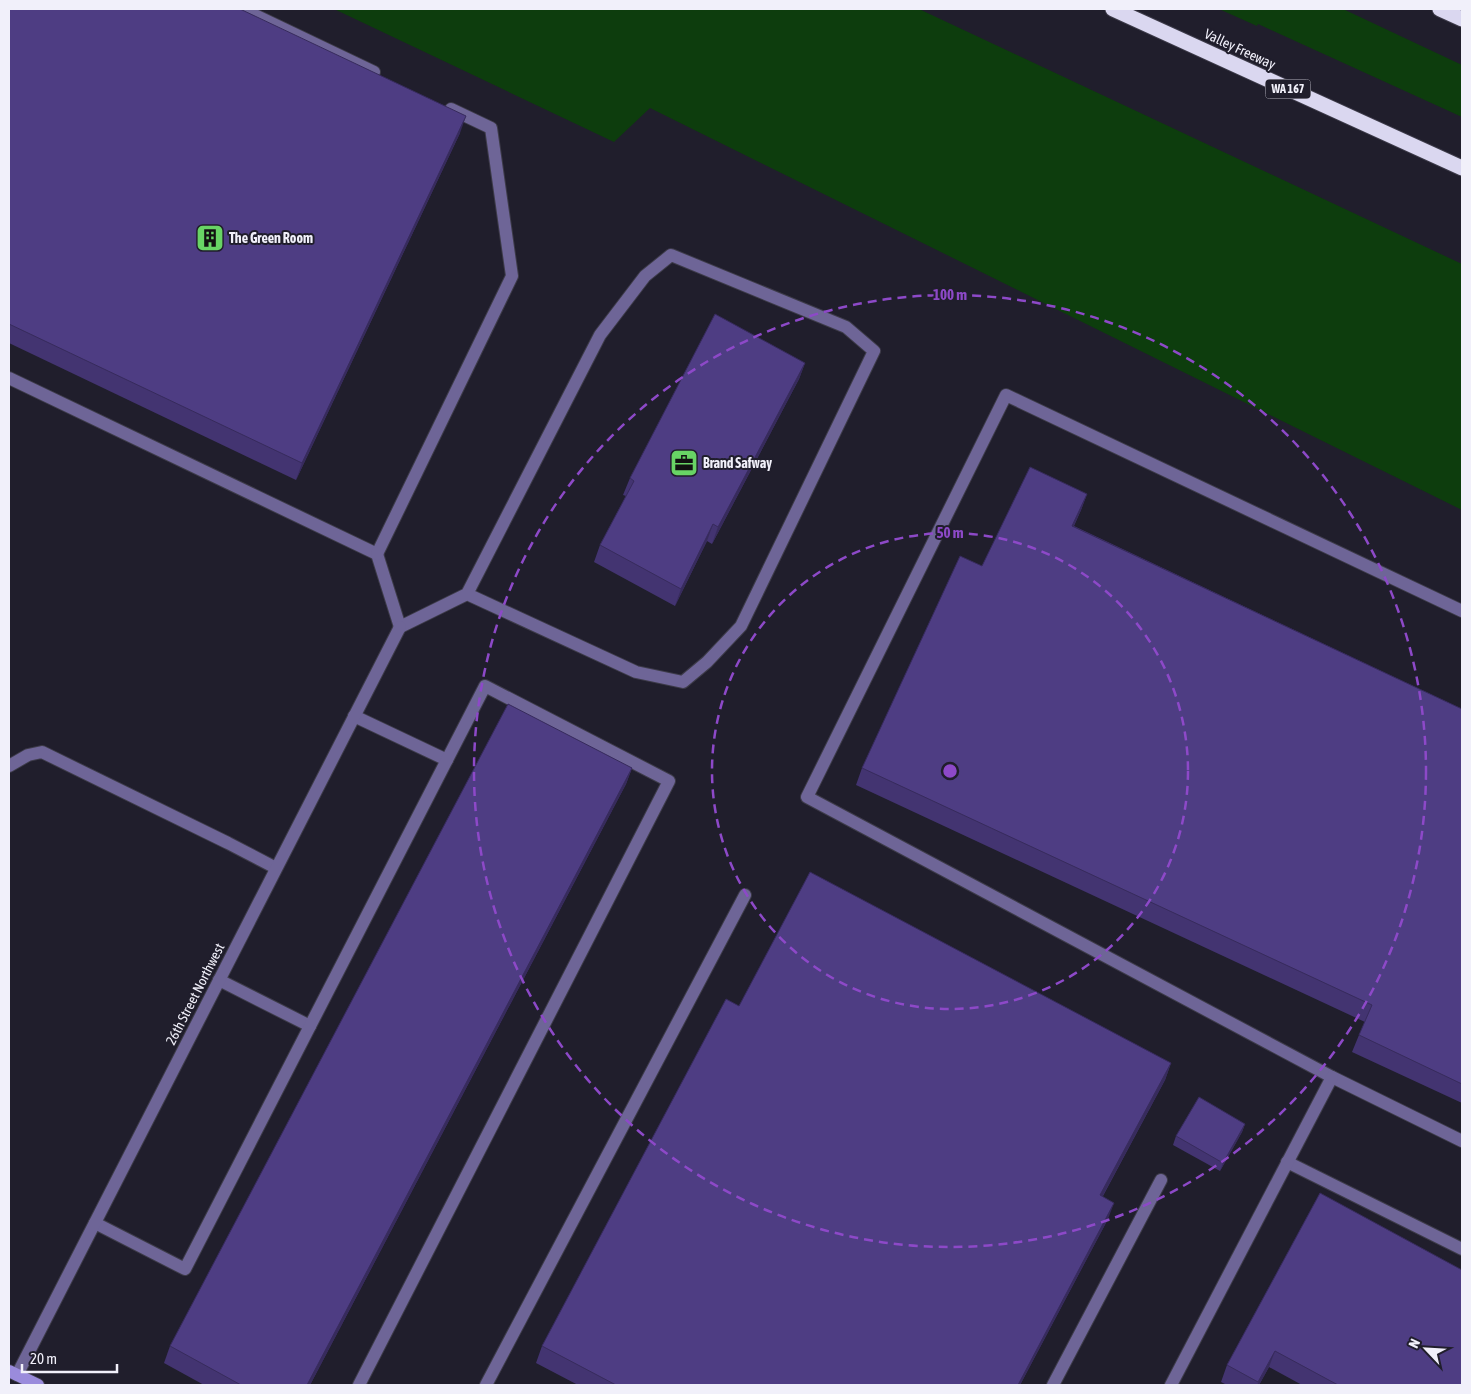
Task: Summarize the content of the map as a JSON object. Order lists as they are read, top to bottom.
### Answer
{
  "streets": {
    "highway": ["Valley Freeway", "WA 167"],
    "street": ["26th Street Northwest"]
  },
  "places": {
    "building": ["The Green Room"],
    "office": ["Brand Safway"]
  },
  "scale_bar": "20 m",
  "north": "top left",
  "rings": ["100 m", "50 m"]
}
